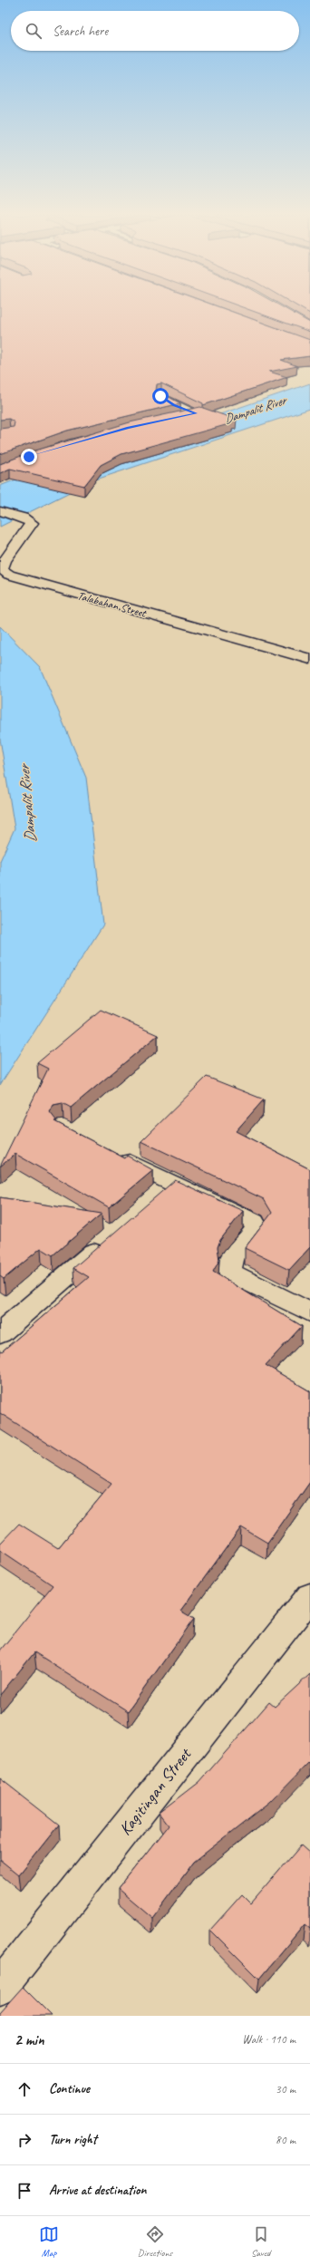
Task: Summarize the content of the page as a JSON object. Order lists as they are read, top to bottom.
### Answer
{
  "streets": {
    "street": ["Talabahan Street", "Kagitingan Street"]
  },
  "water": ["Dampalit River"],
  "page": {
    "search": "Search here",
    "heading": ["2 min", "Walk · 110 m"],
    "list": [
      ["Continue", "30 m"],
      ["Turn right", "80 m"],
      "Arrive at destination"
    ],
    "nav": ["Map", "Directions", "Saved"]
  }
}
